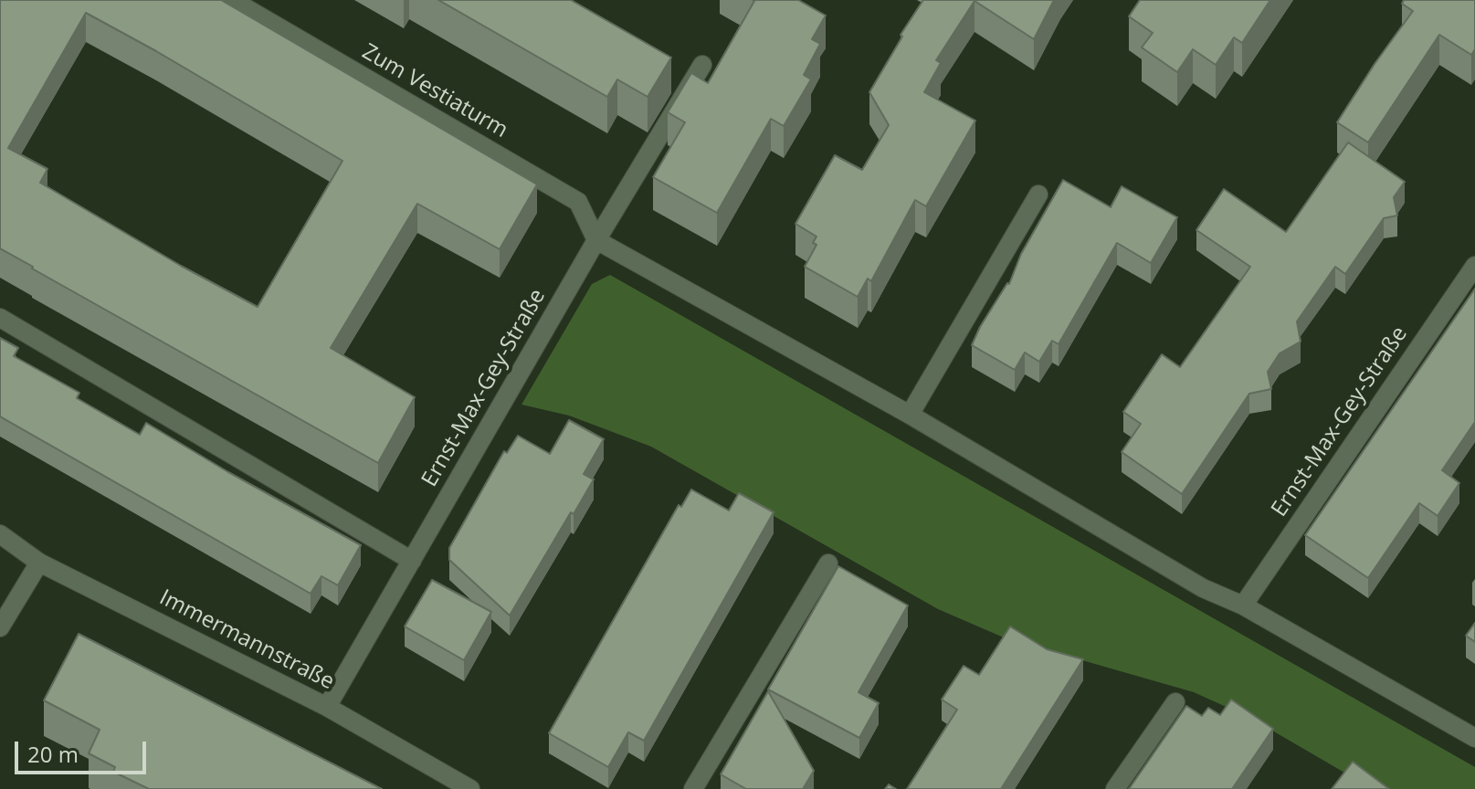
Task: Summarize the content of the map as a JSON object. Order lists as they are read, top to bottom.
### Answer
{
  "streets": {
    "street": ["Zum Vestiaturm", "Ernst-Max-Gey-Straße", "Immermannstraße"]
  },
  "crossings": [
    ["Zum Vestiaturm", "Ernst-Max-Gey-Straße"],
    ["Ernst-Max-Gey-Straße", "Immermannstraße"]
  ],
  "scale_bar": "20 m"
}
